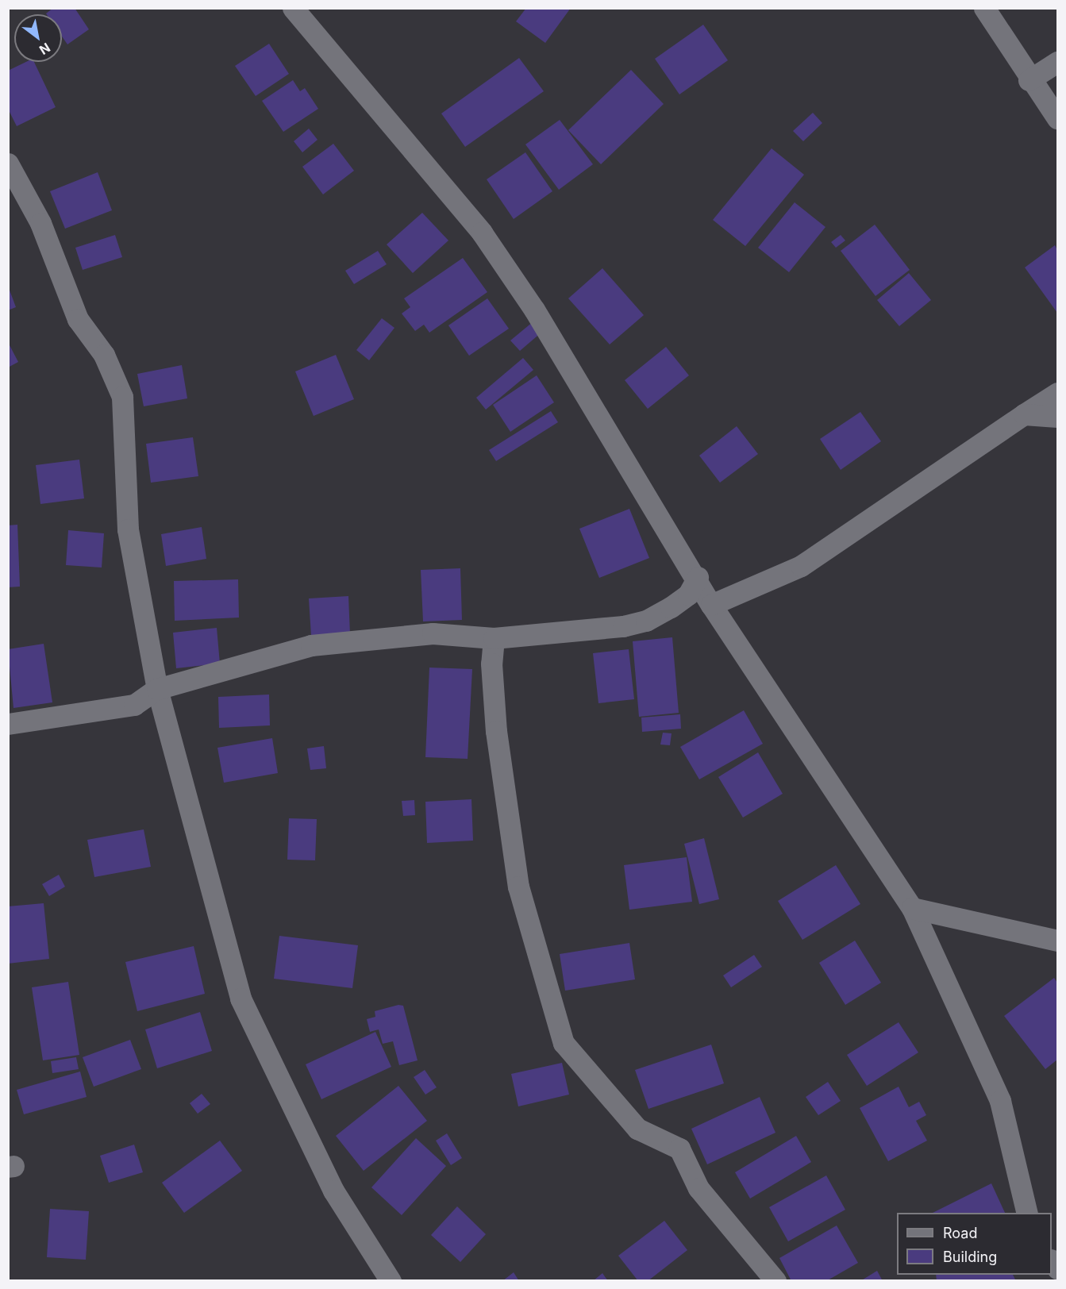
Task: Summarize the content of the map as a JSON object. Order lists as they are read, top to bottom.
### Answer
{
  "legend": ["Road", "Building"],
  "north": "bottom right"
}
